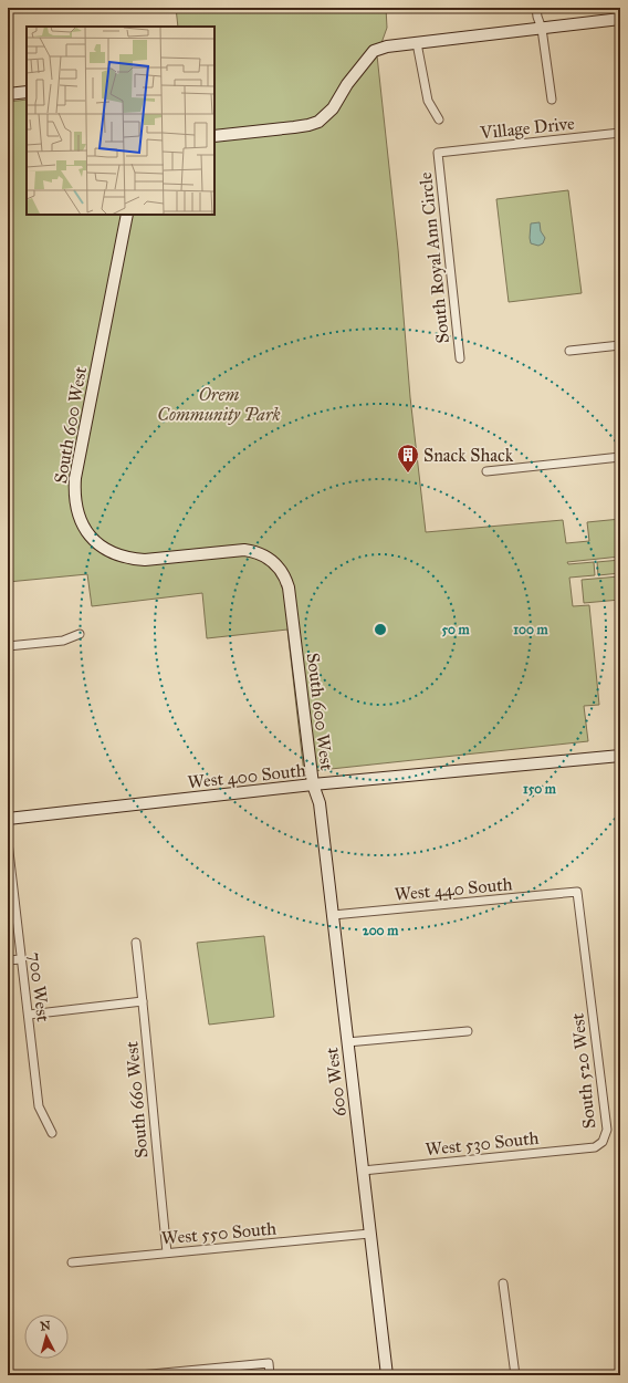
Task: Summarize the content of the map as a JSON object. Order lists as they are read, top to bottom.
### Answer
{
  "streets": {
    "street": [
      "Village Drive",
      "South Royal Ann Circle",
      "South 600 West",
      "West 400 South",
      "West 440 South",
      "700 West",
      "South 520 West",
      "600 West",
      "South 660 West",
      "West 530 South",
      "West 550 South"
    ]
  },
  "crossings": [
    ["Village Drive", "South Royal Ann Circle"],
    ["South 600 West", "West 400 South"],
    ["South 600 West", "600 West"],
    ["West 400 South", "600 West"],
    ["West 440 South", "South 520 West"],
    ["West 440 South", "600 West"],
    ["South 520 West", "West 530 South"],
    ["600 West", "West 530 South"],
    ["600 West", "West 550 South"],
    ["South 660 West", "West 550 South"]
  ],
  "parks": ["Orem Community Park"],
  "places": {
    "building": ["Snack Shack"]
  },
  "north": "top",
  "rings": [
    "50 m",
    "100 m",
    "150 m",
    "200 m"
  ]
}
